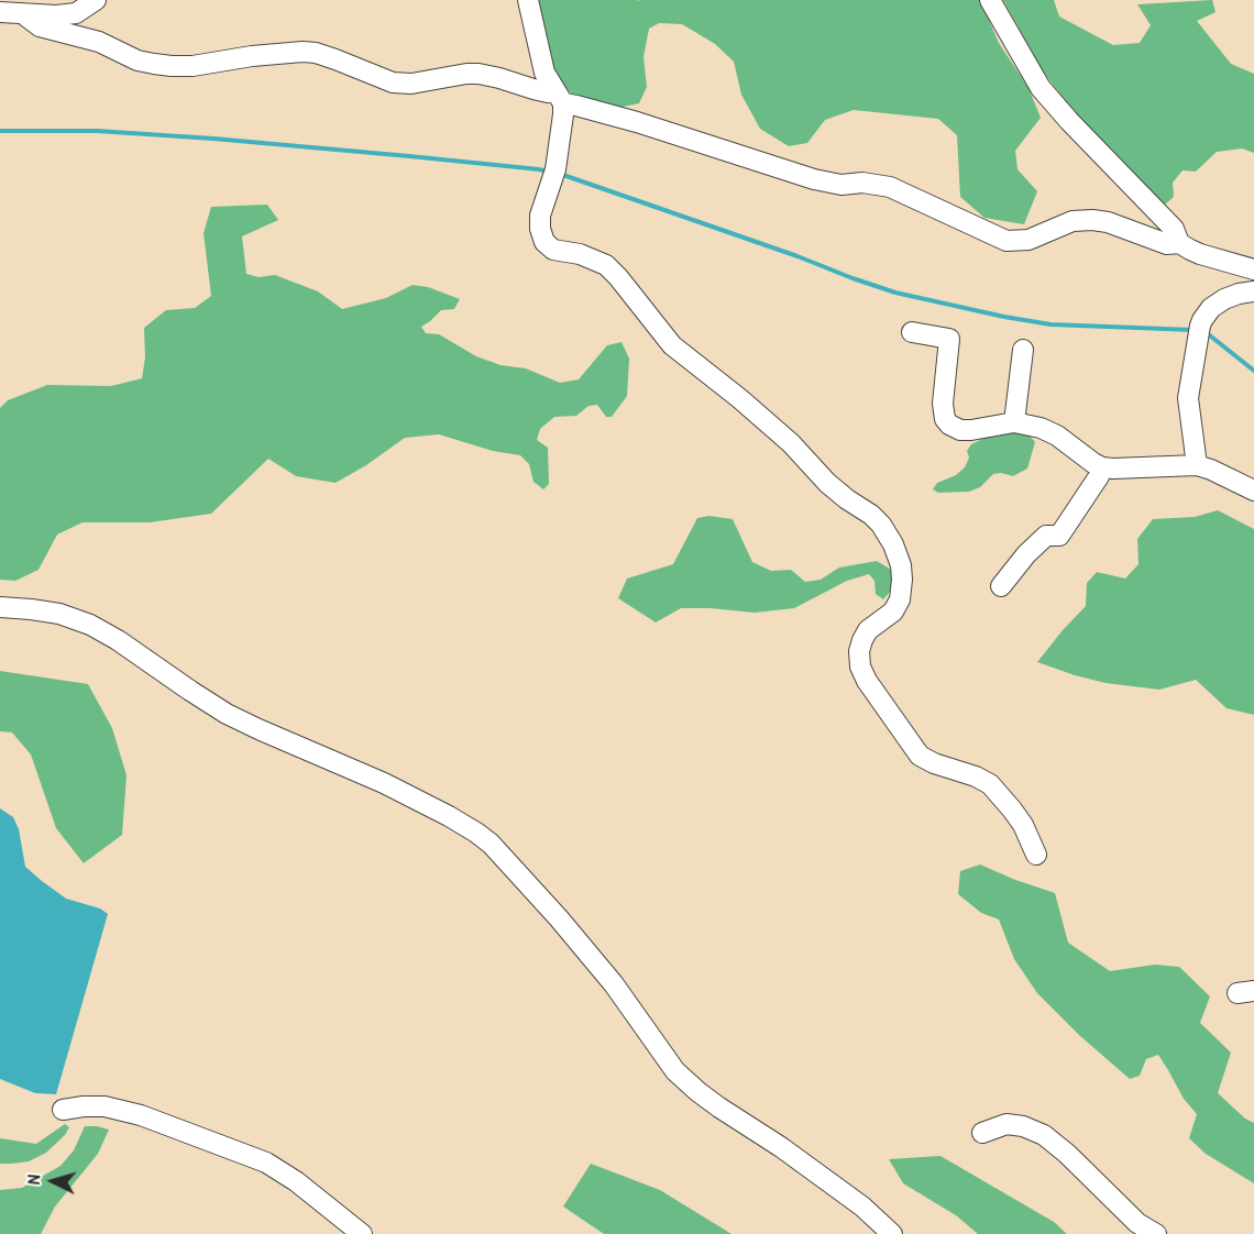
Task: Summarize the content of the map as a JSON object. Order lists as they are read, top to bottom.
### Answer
{
  "north": "left"
}
